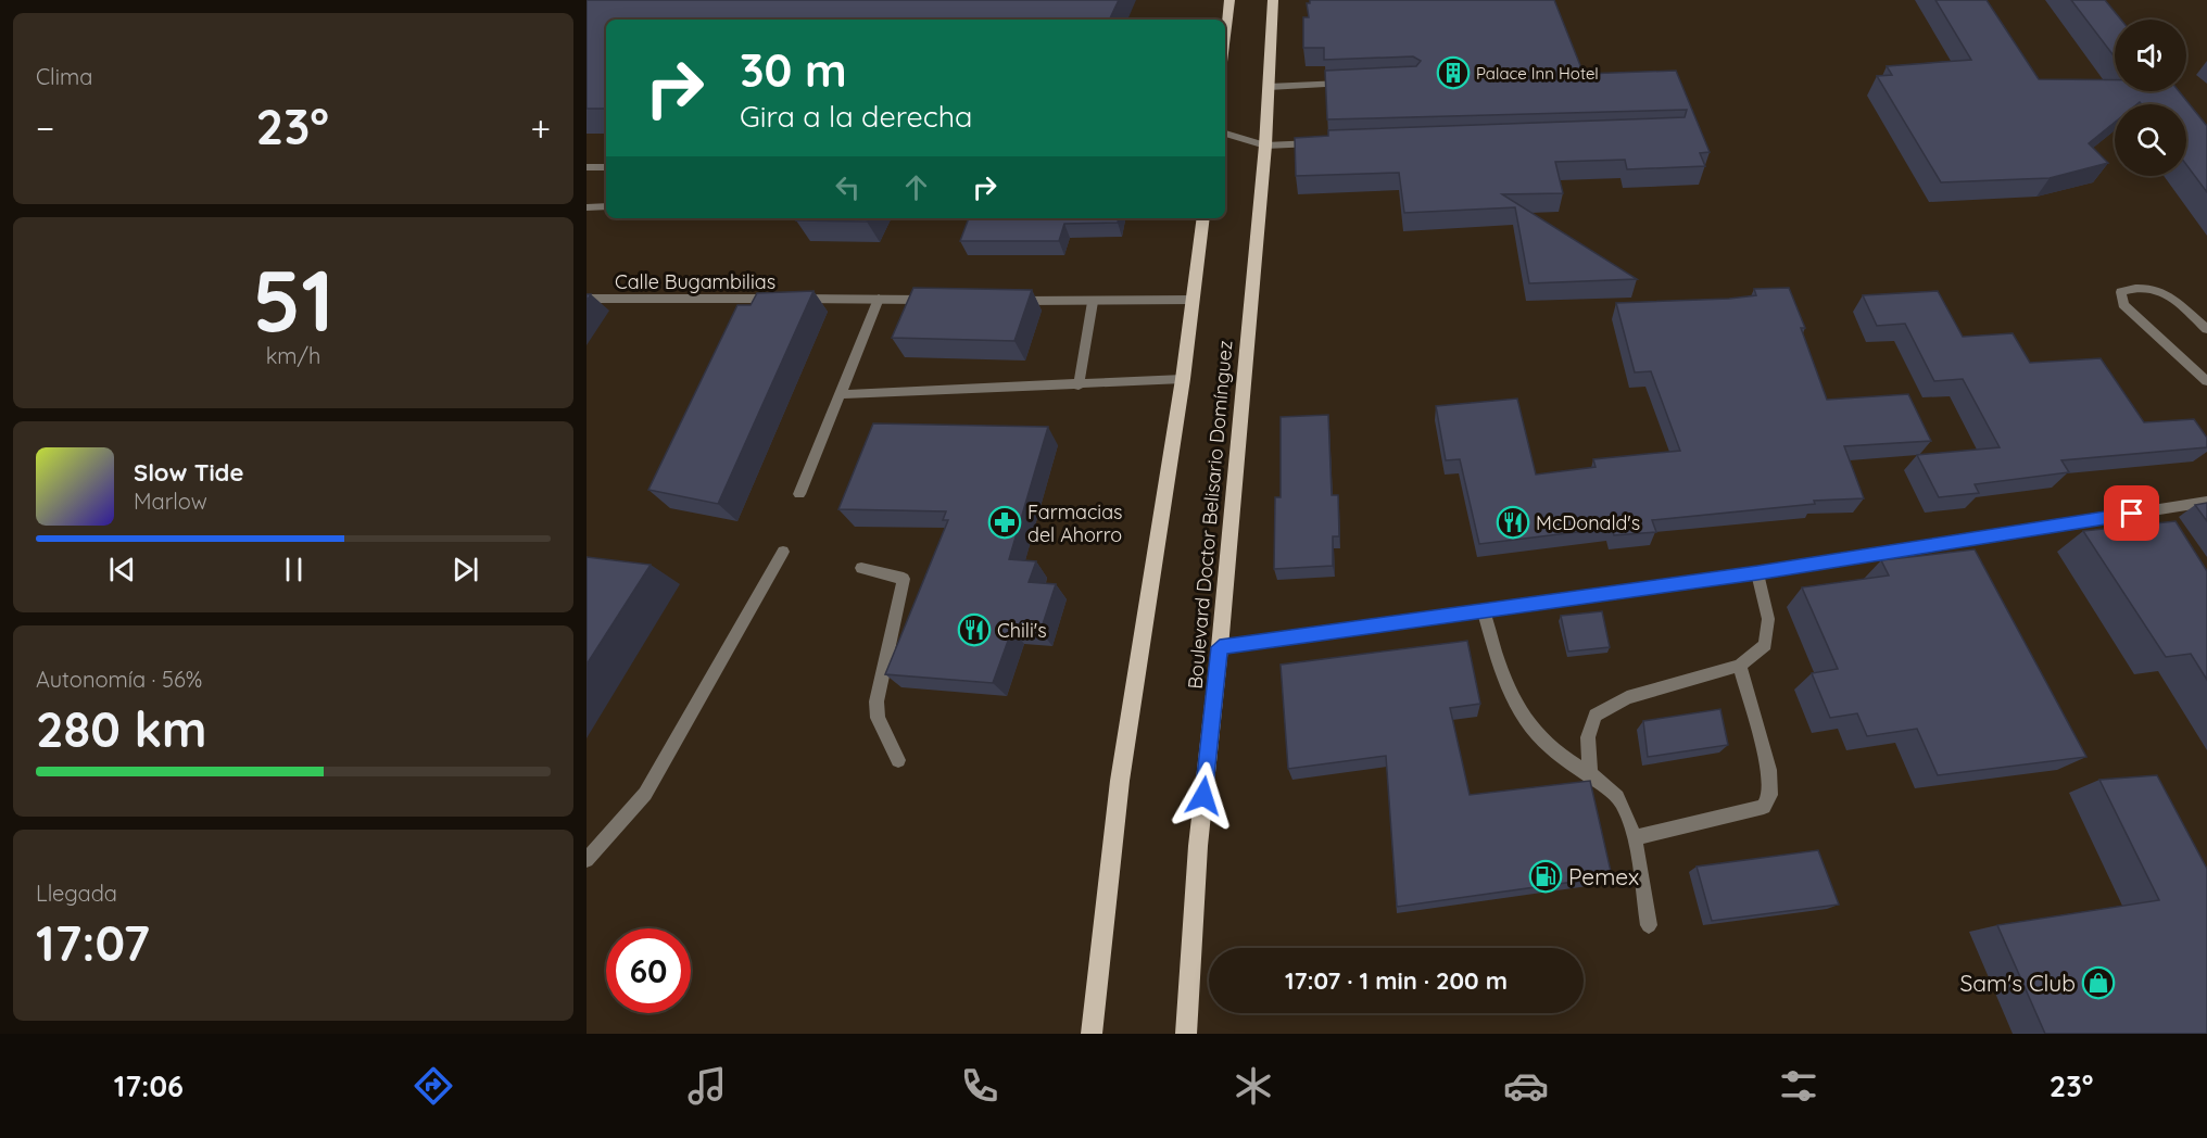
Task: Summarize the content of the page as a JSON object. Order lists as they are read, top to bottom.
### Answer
{
  "streets": {
    "main road": ["Boulevard Doctor Belisario Domínguez"],
    "street": ["Calle Bugambilias"]
  },
  "places": {
    "building": ["Palace Inn Hotel"],
    "pharmacy": ["Farmacias del Ahorro"],
    "restaurant": ["McDonald's", "Chili's"],
    "fuel station": ["Pemex"],
    "shop": ["Sam's Club"]
  },
  "page": {
    "tile": [
      "Clima",
      ["51", "km/h"],
      ["Autonomía · 56%", "280 km"],
      ["Llegada", "17:07"]
    ],
    "turn": ["30 m", "Gira a la derecha"],
    "heat": ["−", "23°", "+"],
    "song": ["Slow Tide", "Marlow"],
    "limit": "60",
    "trip": "17:07 · 1 min · 200 m",
    "tabs": ["17:06", "23°"]
  }
}
